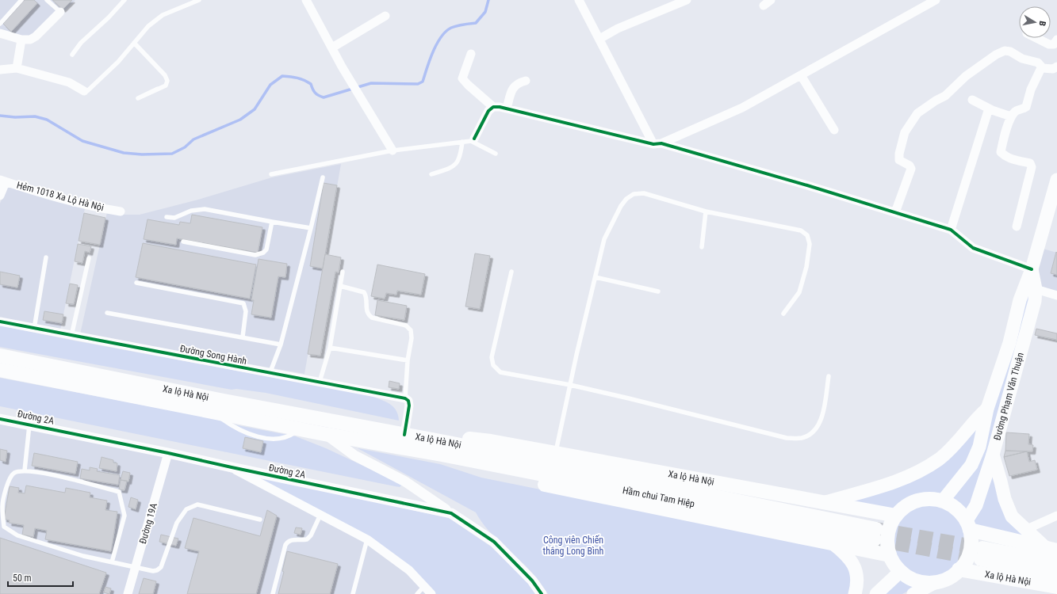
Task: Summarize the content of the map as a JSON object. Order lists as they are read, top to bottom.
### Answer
{
  "streets": {
    "highway": ["Xa lộ Hà Nội", "Hầm chui Tam Hiệp"],
    "main road": ["Đường Phạm Văn Thuận"],
    "street": [
      "Hẻm 1018 Xa Lộ Hà Nội",
      "Đường Song Hành",
      "Đường 2A",
      "Đường 19A"
    ]
  },
  "crossings": [
    ["Xa lộ Hà Nội", "Đường Phạm Văn Thuận"],
    ["Xa lộ Hà Nội", "Hầm chui Tam Hiệp"],
    ["Đường 2A", "Đường 19A"]
  ],
  "parks": ["Công viên Chiến thắng Long Bình"],
  "scale_bar": "50 m",
  "north": "right"
}
